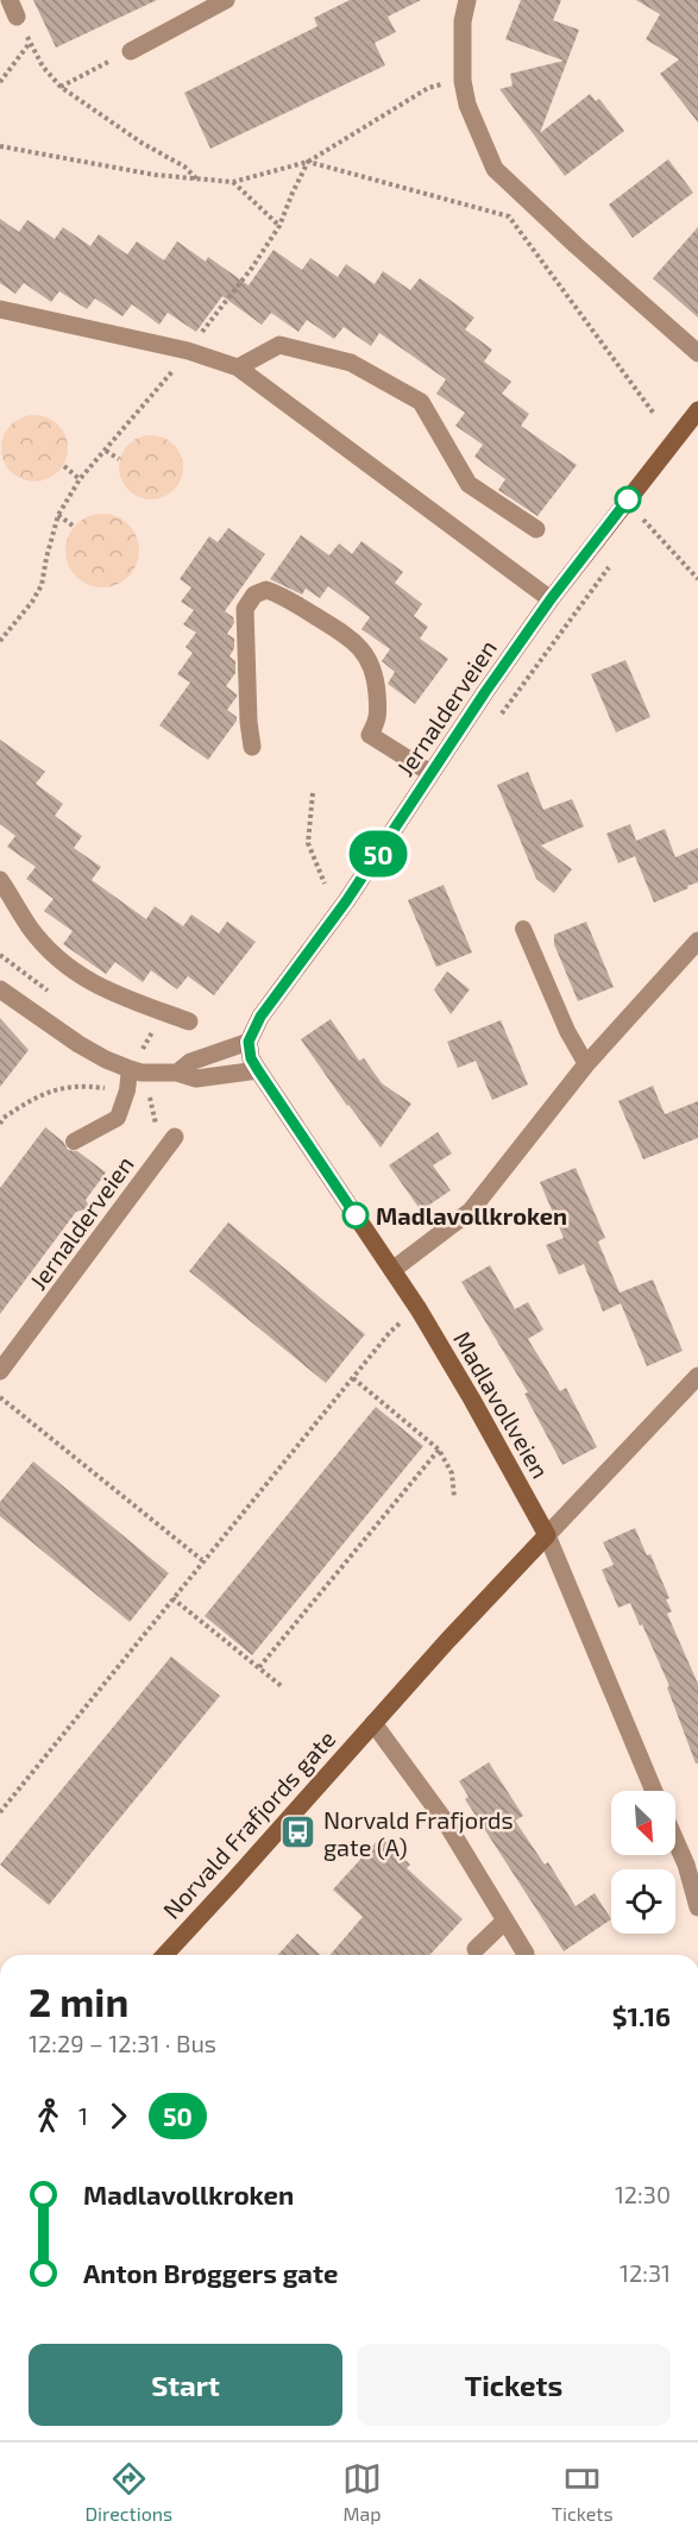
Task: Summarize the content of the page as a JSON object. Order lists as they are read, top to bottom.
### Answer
{
  "streets": {
    "street": ["Jernalderveien", "Madlavollveien", "Norvald Frafjords gate"]
  },
  "crossings": [
    ["Jernalderveien", "Madlavollveien"],
    ["Madlavollveien", "Norvald Frafjords gate"]
  ],
  "places": {
    "other": ["Madlavollkroken"],
    "bus stop": ["Norvald Frafjords gate (A)"]
  },
  "lines": ["bus line 50"],
  "north": "bottom right",
  "page": {
    "on_map": "50",
    "heading": ["2 min", "12:29 – 12:31 · Bus", "$1.16"],
    "legs": ["1", "50"],
    "list": [
      {
        "name": "Madlavollkroken",
        "value": "12:30"
      },
      {
        "name": "Anton Brøggers gate",
        "value": "12:31"
      }
    ],
    "buttons": ["Start", "Tickets"],
    "tabs": ["Directions", "Map", "Tickets"]
  }
}
